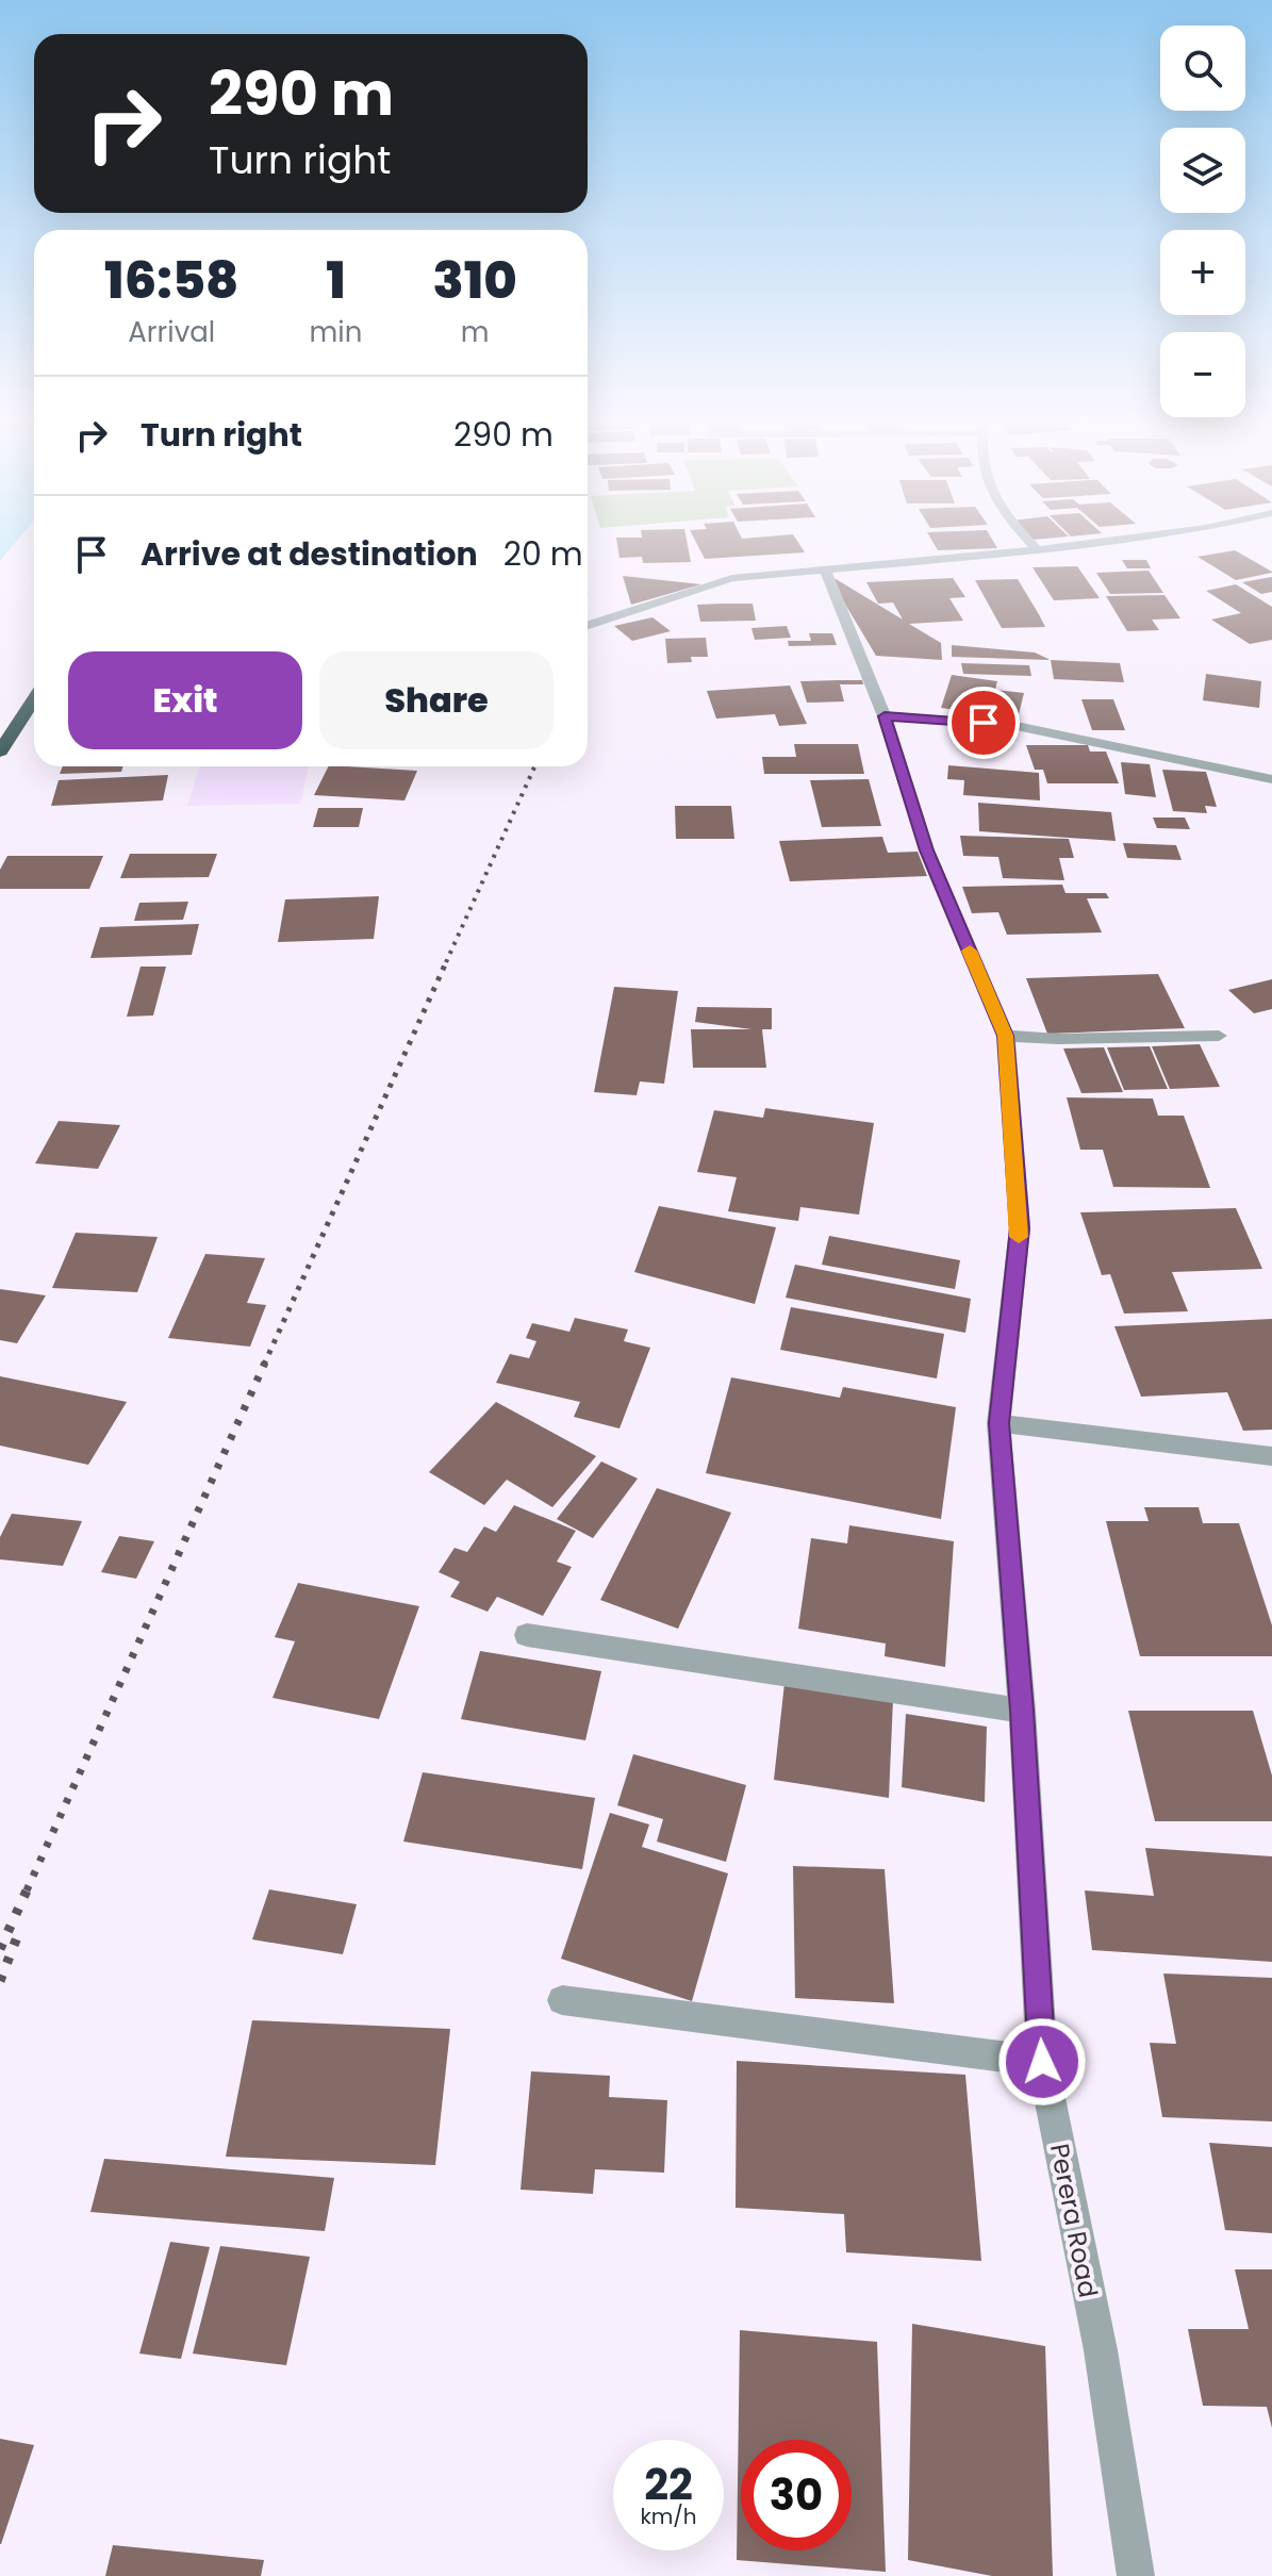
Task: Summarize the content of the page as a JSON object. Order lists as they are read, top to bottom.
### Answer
{
  "streets": {
    "street": ["Perera Road"]
  },
  "page": {
    "map_buttons": ["+", "−"],
    "turn": ["290 m", "Turn right"],
    "eta": [
      "16:58",
      "Arrival",
      "1",
      "min",
      "310",
      "m"
    ],
    "list": [
      {
        "name": "Turn right",
        "value": "290 m"
      },
      {
        "name": "Arrive at destination",
        "value": "20 m"
      }
    ],
    "buttons": ["Exit", "Share"],
    "speed": "22 km/h",
    "limit": "30"
  }
}
